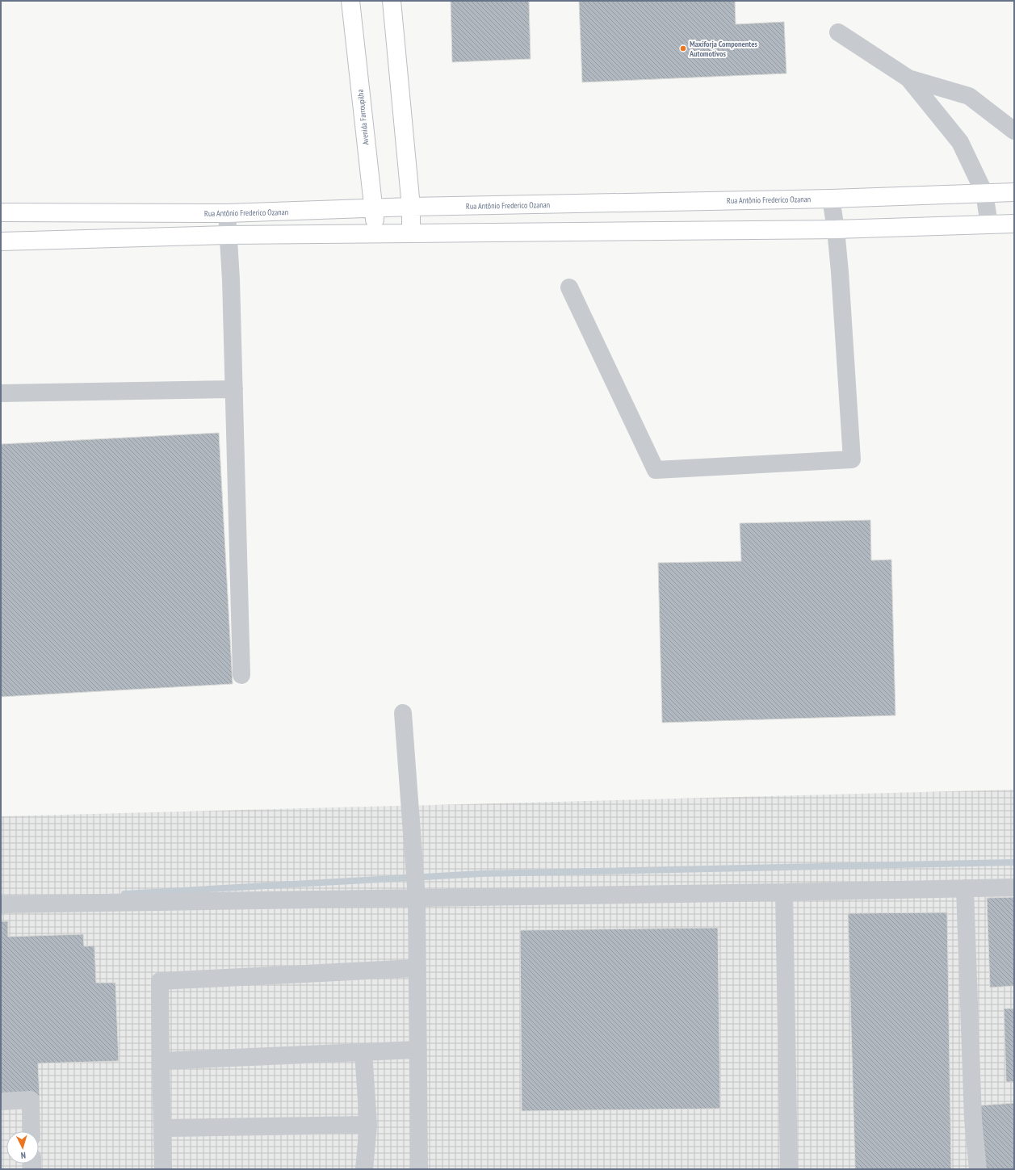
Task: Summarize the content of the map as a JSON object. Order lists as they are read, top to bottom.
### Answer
{
  "streets": {
    "main road": ["Avenida Farroupilha", "Rua Antônio Frederico Ozanan"]
  },
  "crossings": [
    ["Avenida Farroupilha", "Rua Antônio Frederico Ozanan"]
  ],
  "places": ["Maxiforja Componentes Automotivos"],
  "north": "bottom"
}
